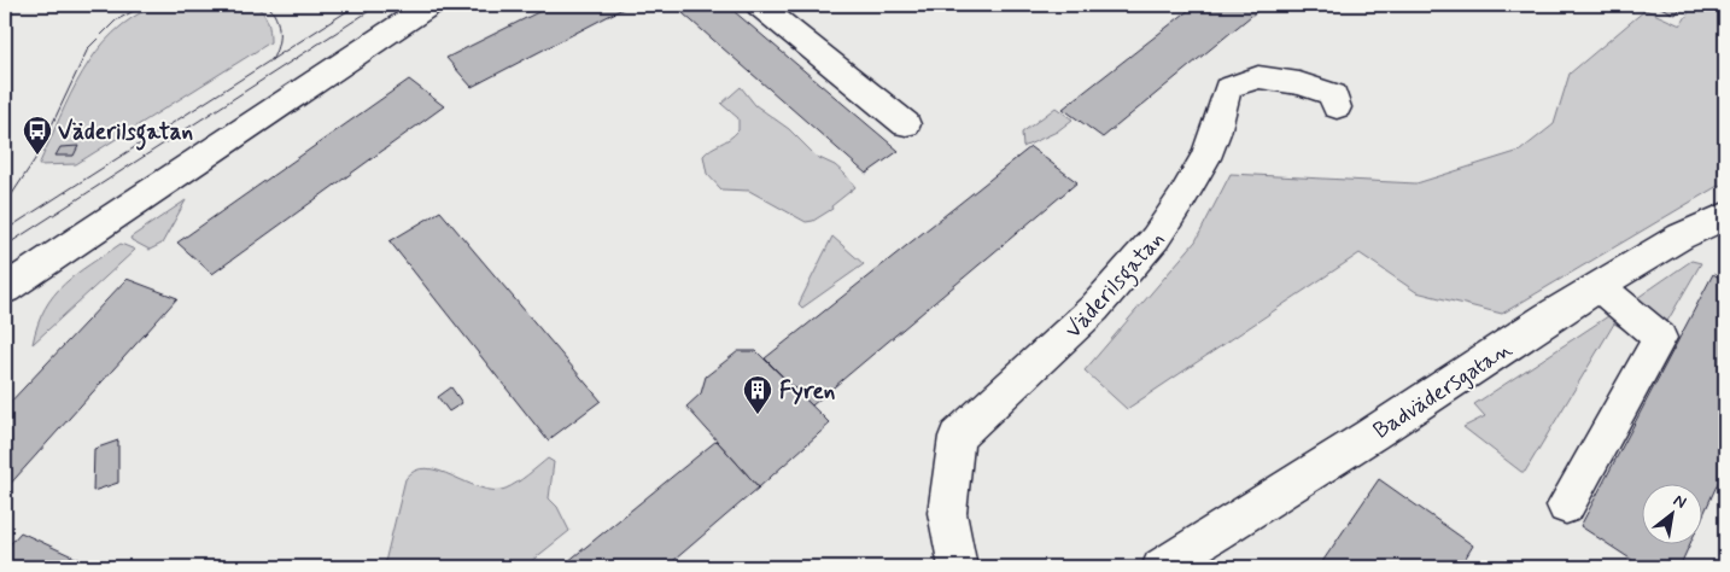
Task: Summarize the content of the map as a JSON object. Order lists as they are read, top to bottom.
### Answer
{
  "streets": {
    "street": ["Väderilsgatan", "Badvädersgatan"]
  },
  "places": {
    "bus stop": ["Väderilsgatan"],
    "building": ["Fyren"]
  },
  "north": "top right"
}
